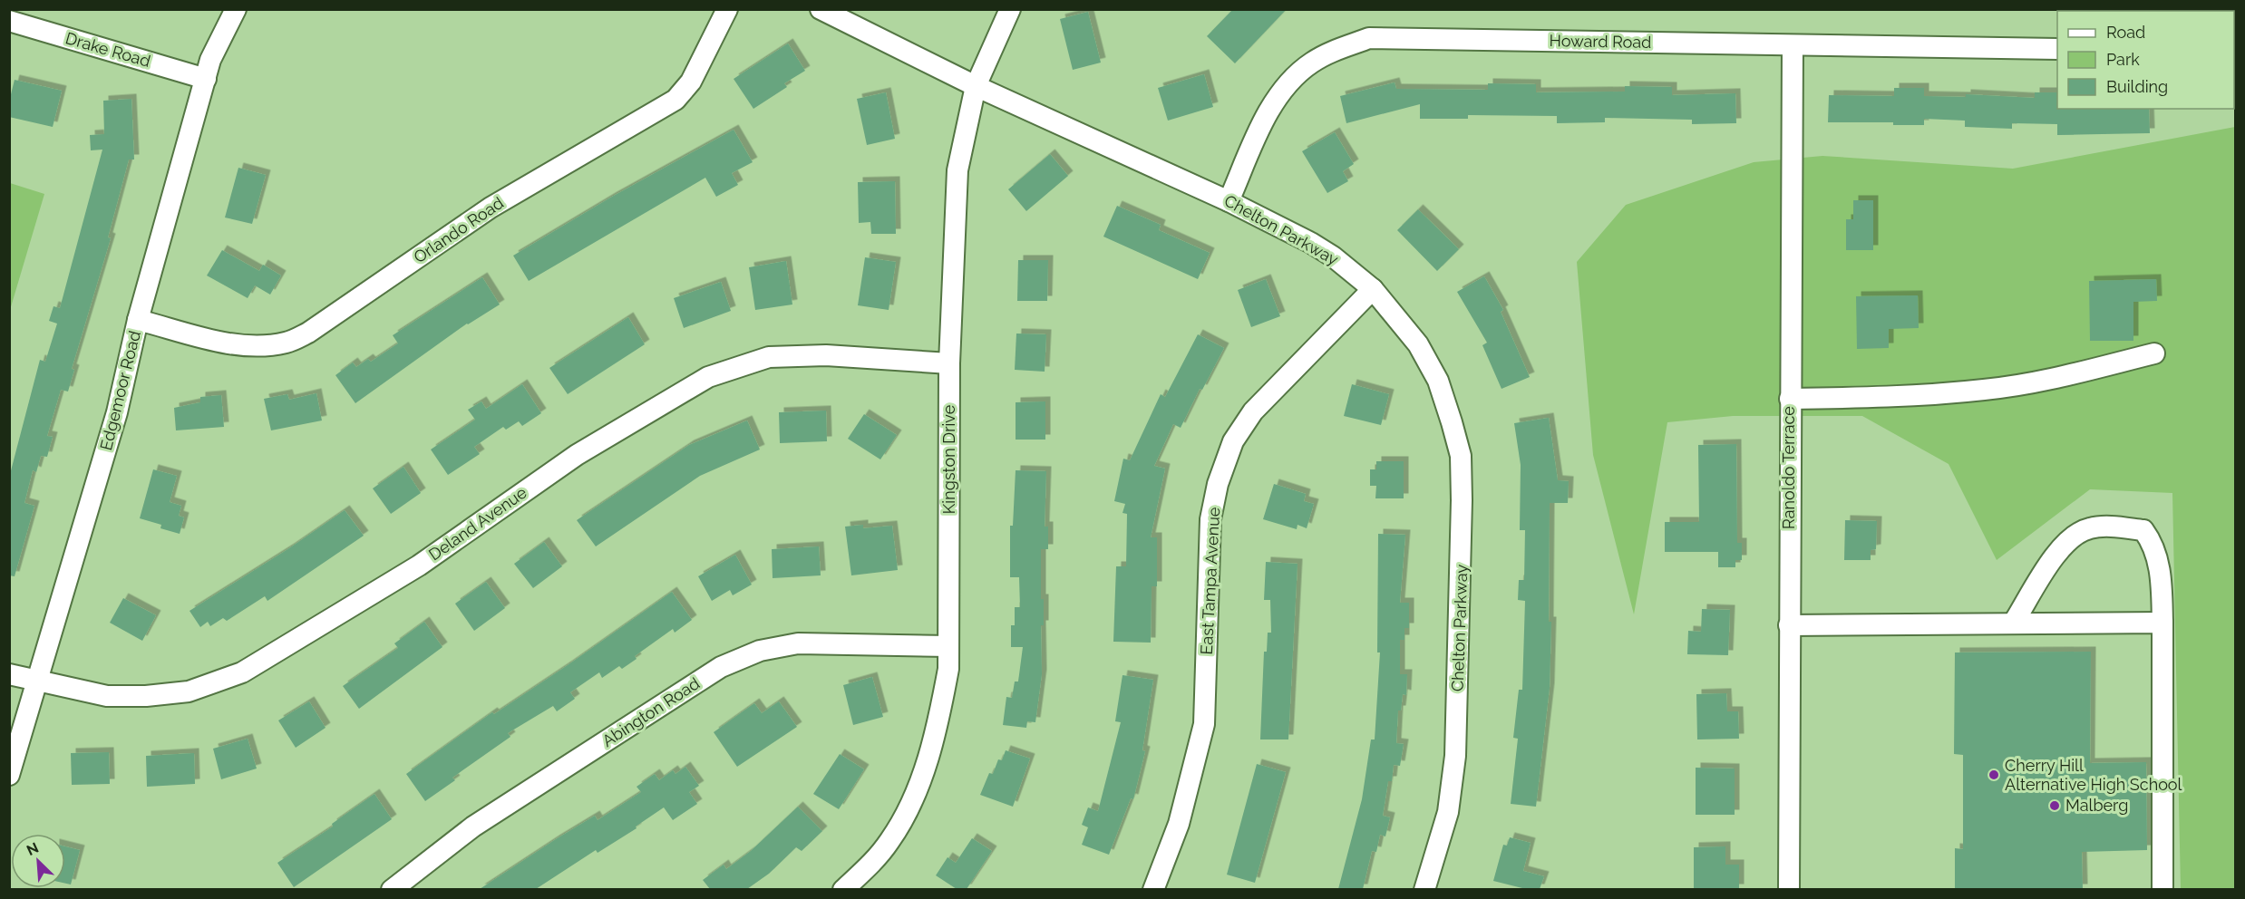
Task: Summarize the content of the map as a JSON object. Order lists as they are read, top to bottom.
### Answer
{
  "streets": {
    "street": [
      "Howard Road",
      "Drake Road",
      "Orlando Road",
      "Chelton Parkway",
      "Edgemoor Road",
      "Kingston Drive",
      "Ranoldo Terrace",
      "Deland Avenue",
      "East Tampa Avenue",
      "Abington Road"
    ]
  },
  "crossings": [
    ["Howard Road", "Chelton Parkway"],
    ["Howard Road", "Ranoldo Terrace"],
    ["Drake Road", "Edgemoor Road"],
    ["Orlando Road", "Edgemoor Road"],
    ["Chelton Parkway", "Kingston Drive"],
    ["Chelton Parkway", "East Tampa Avenue"],
    ["Edgemoor Road", "Deland Avenue"],
    ["Kingston Drive", "Deland Avenue"],
    ["Kingston Drive", "Abington Road"]
  ],
  "places": ["Cherry Hill Alternative High School", "Malberg"],
  "legend": ["Road", "Park", "Building"],
  "north": "top left"
}
